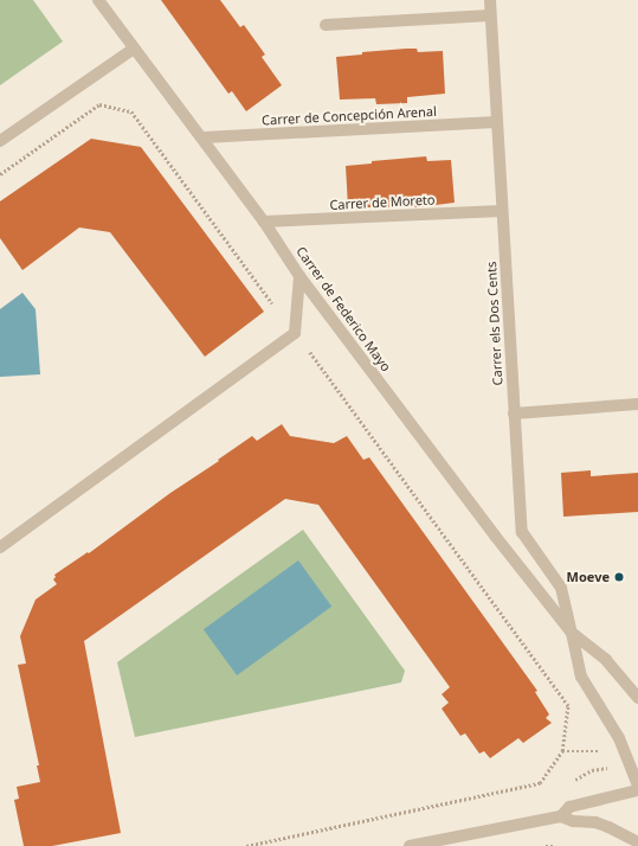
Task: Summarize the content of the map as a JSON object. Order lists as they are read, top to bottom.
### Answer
{
  "streets": {
    "street": [
      "Carrer de Concepción Arenal",
      "Carrer de Moreto",
      "Carrer de Federico Mayo",
      "Carrer els Dos Cents"
    ]
  },
  "crossings": [
    ["Carrer de Concepción Arenal", "Carrer de Federico Mayo"],
    ["Carrer de Concepción Arenal", "Carrer els Dos Cents"],
    ["Carrer de Moreto", "Carrer de Federico Mayo"],
    ["Carrer de Moreto", "Carrer els Dos Cents"],
    ["Carrer de Federico Mayo", "Carrer els Dos Cents"]
  ],
  "places": ["Moeve"]
}
